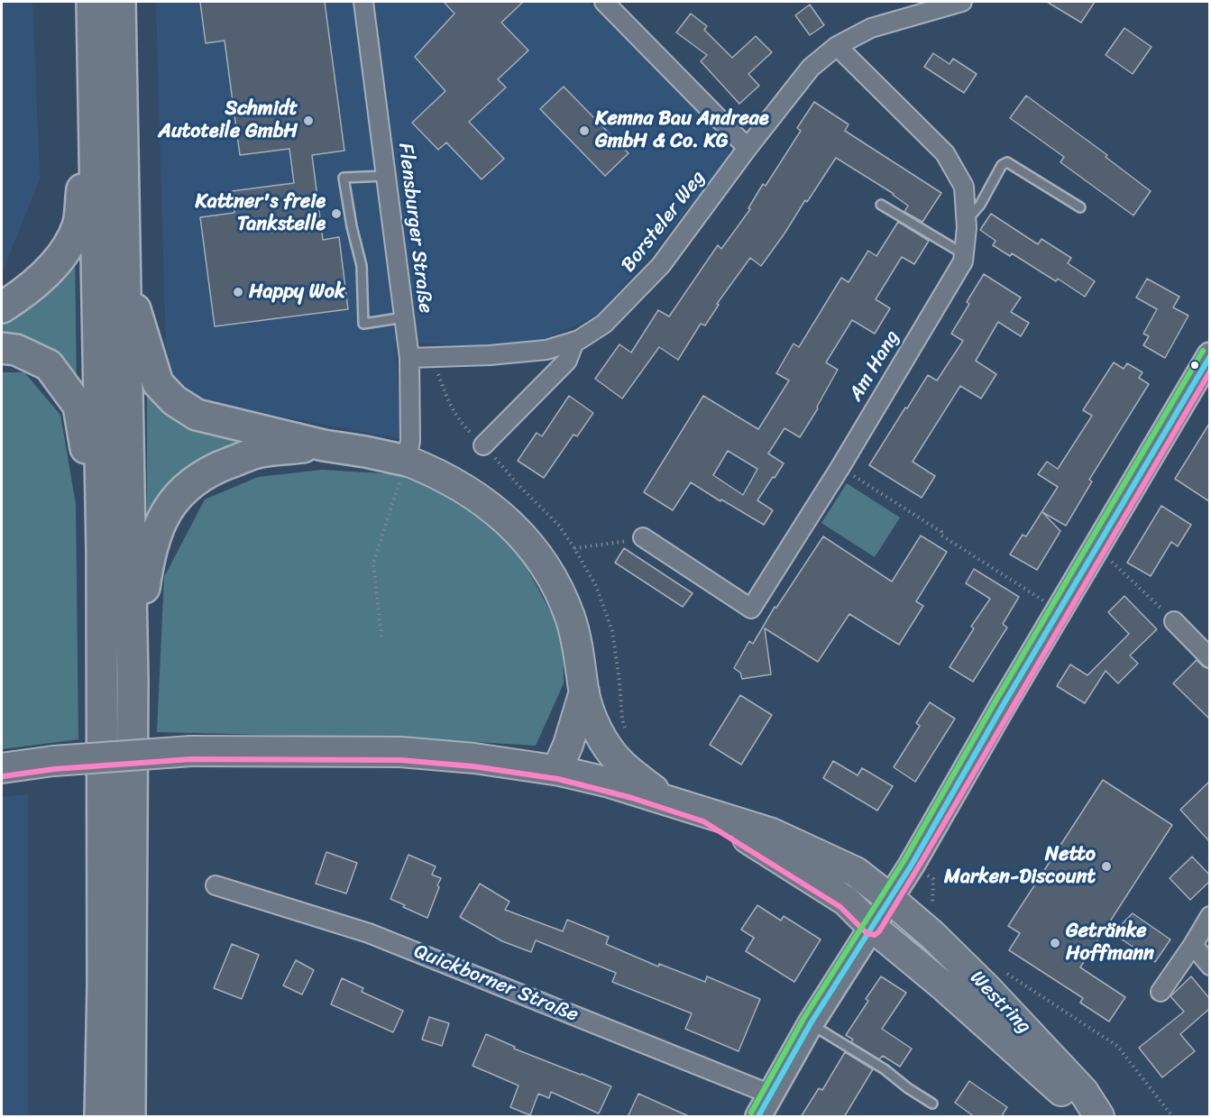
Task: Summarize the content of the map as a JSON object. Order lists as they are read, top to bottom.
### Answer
{
  "streets": {
    "main road": ["Westring"],
    "street": [
      "Borsteler Weg",
      "Flensburger Straße",
      "Am Hang",
      "Quickborner Straße"
    ]
  },
  "crossings": [
    ["Borsteler Weg", "Flensburger Straße"],
    ["Borsteler Weg", "Am Hang"]
  ],
  "places": [
    "Schmidt Autoteile GmbH",
    "Kemna Bau Andreae GmbH & Co. KG",
    "Kattner's freie Tankstelle",
    "Happy Wok",
    "Netto Marken-Discount",
    "Getränke Hoffmann"
  ]
}
